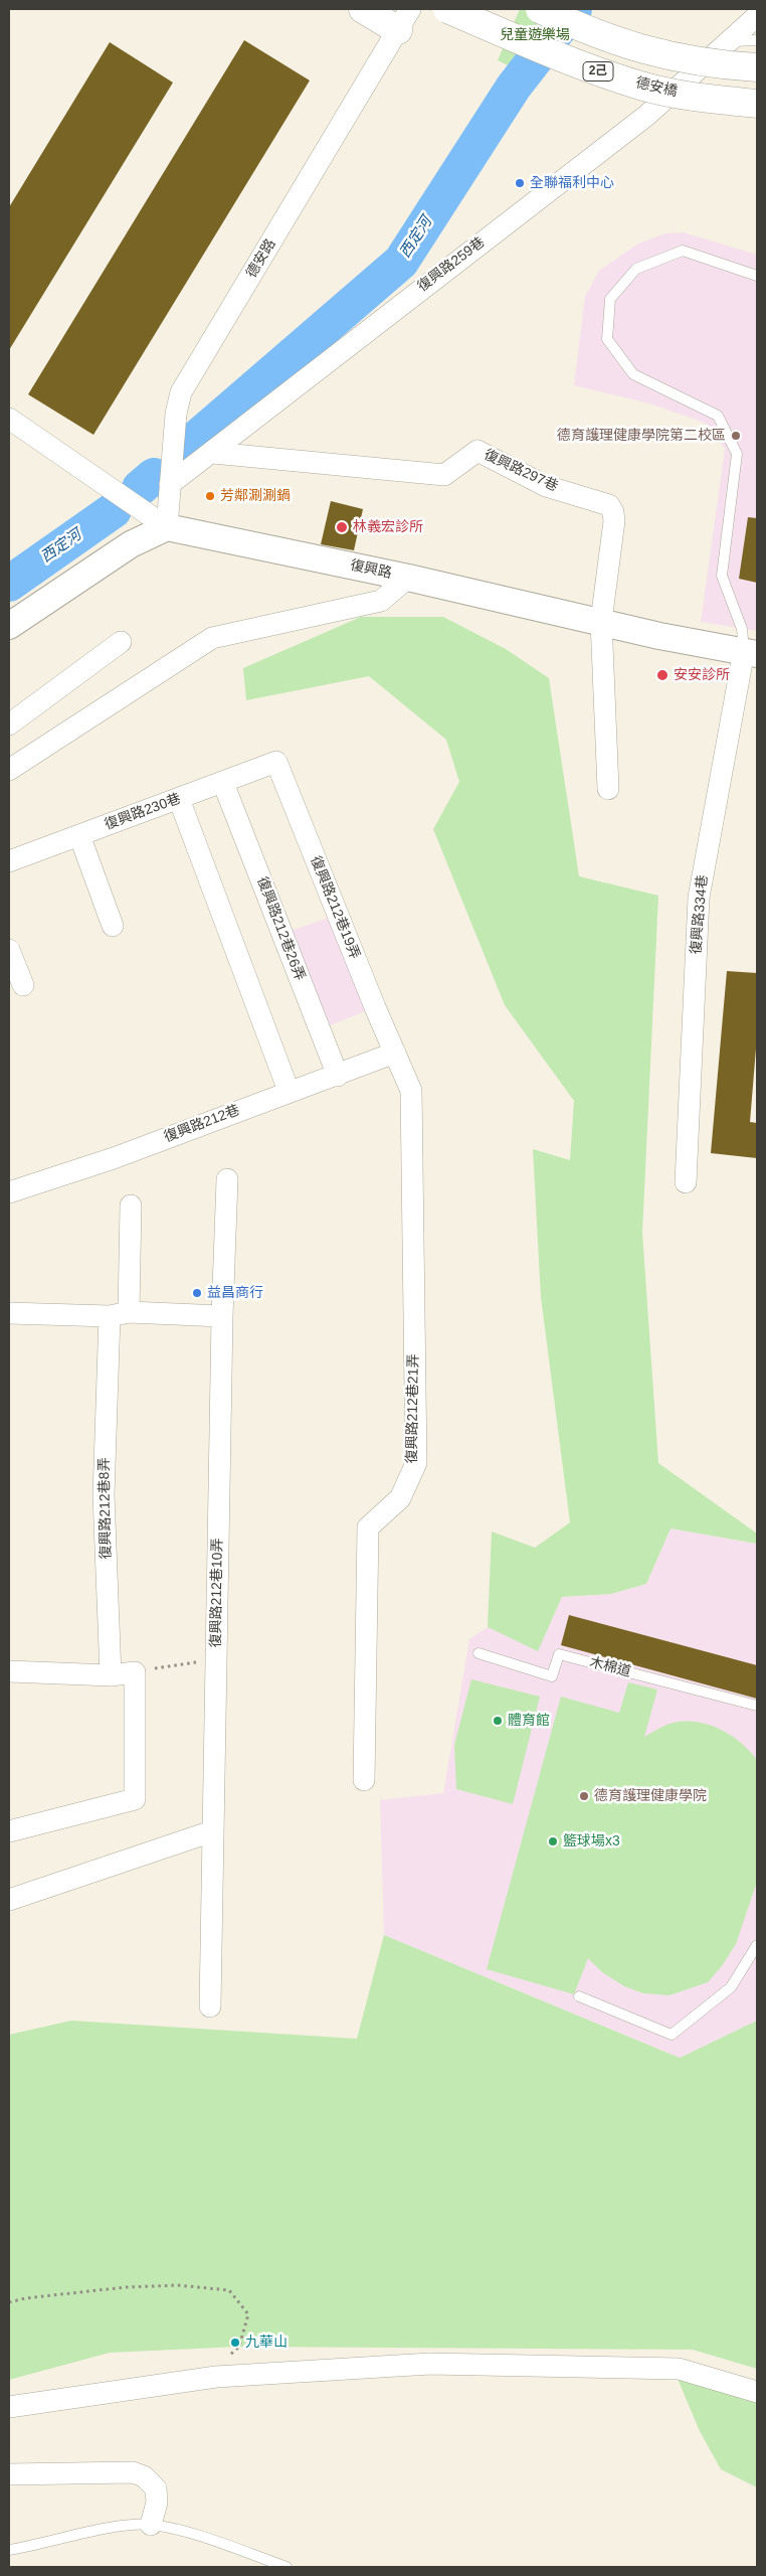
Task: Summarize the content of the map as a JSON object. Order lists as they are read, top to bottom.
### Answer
{
  "streets": {
    "main road": ["2己", "德安橋"],
    "street": [
      "德安路",
      "復興路259巷",
      "復興路297巷",
      "復興路",
      "復興路230巷",
      "復興路212巷19弄",
      "復興路334巷",
      "復興路212巷26弄",
      "復興路212巷",
      "復興路212巷21弄",
      "復興路212巷8弄",
      "復興路212巷10弄"
    ],
    "lane": ["木棉道"]
  },
  "crossings": [
    ["德安路", "復興路259巷"],
    ["德安路", "復興路"],
    ["復興路259巷", "復興路297巷"],
    ["復興路297巷", "復興路"],
    ["復興路", "復興路334巷"],
    ["復興路230巷", "復興路212巷19弄"],
    ["復興路230巷", "復興路212巷26弄"],
    ["復興路212巷19弄", "復興路212巷"],
    ["復興路212巷19弄", "復興路212巷21弄"],
    ["復興路212巷26弄", "復興路212巷"],
    ["復興路212巷", "復興路212巷21弄"]
  ],
  "water": ["西定河"],
  "parks": ["兒童遊樂場"],
  "places": [
    "全聯福利中心",
    "德育護理健康學院第二校區",
    "芳鄰涮涮鍋",
    "林義宏診所",
    "安安診所",
    "益昌商行",
    "體育館",
    "德育護理健康學院",
    "籃球場x3",
    "九華山"
  ]
}
